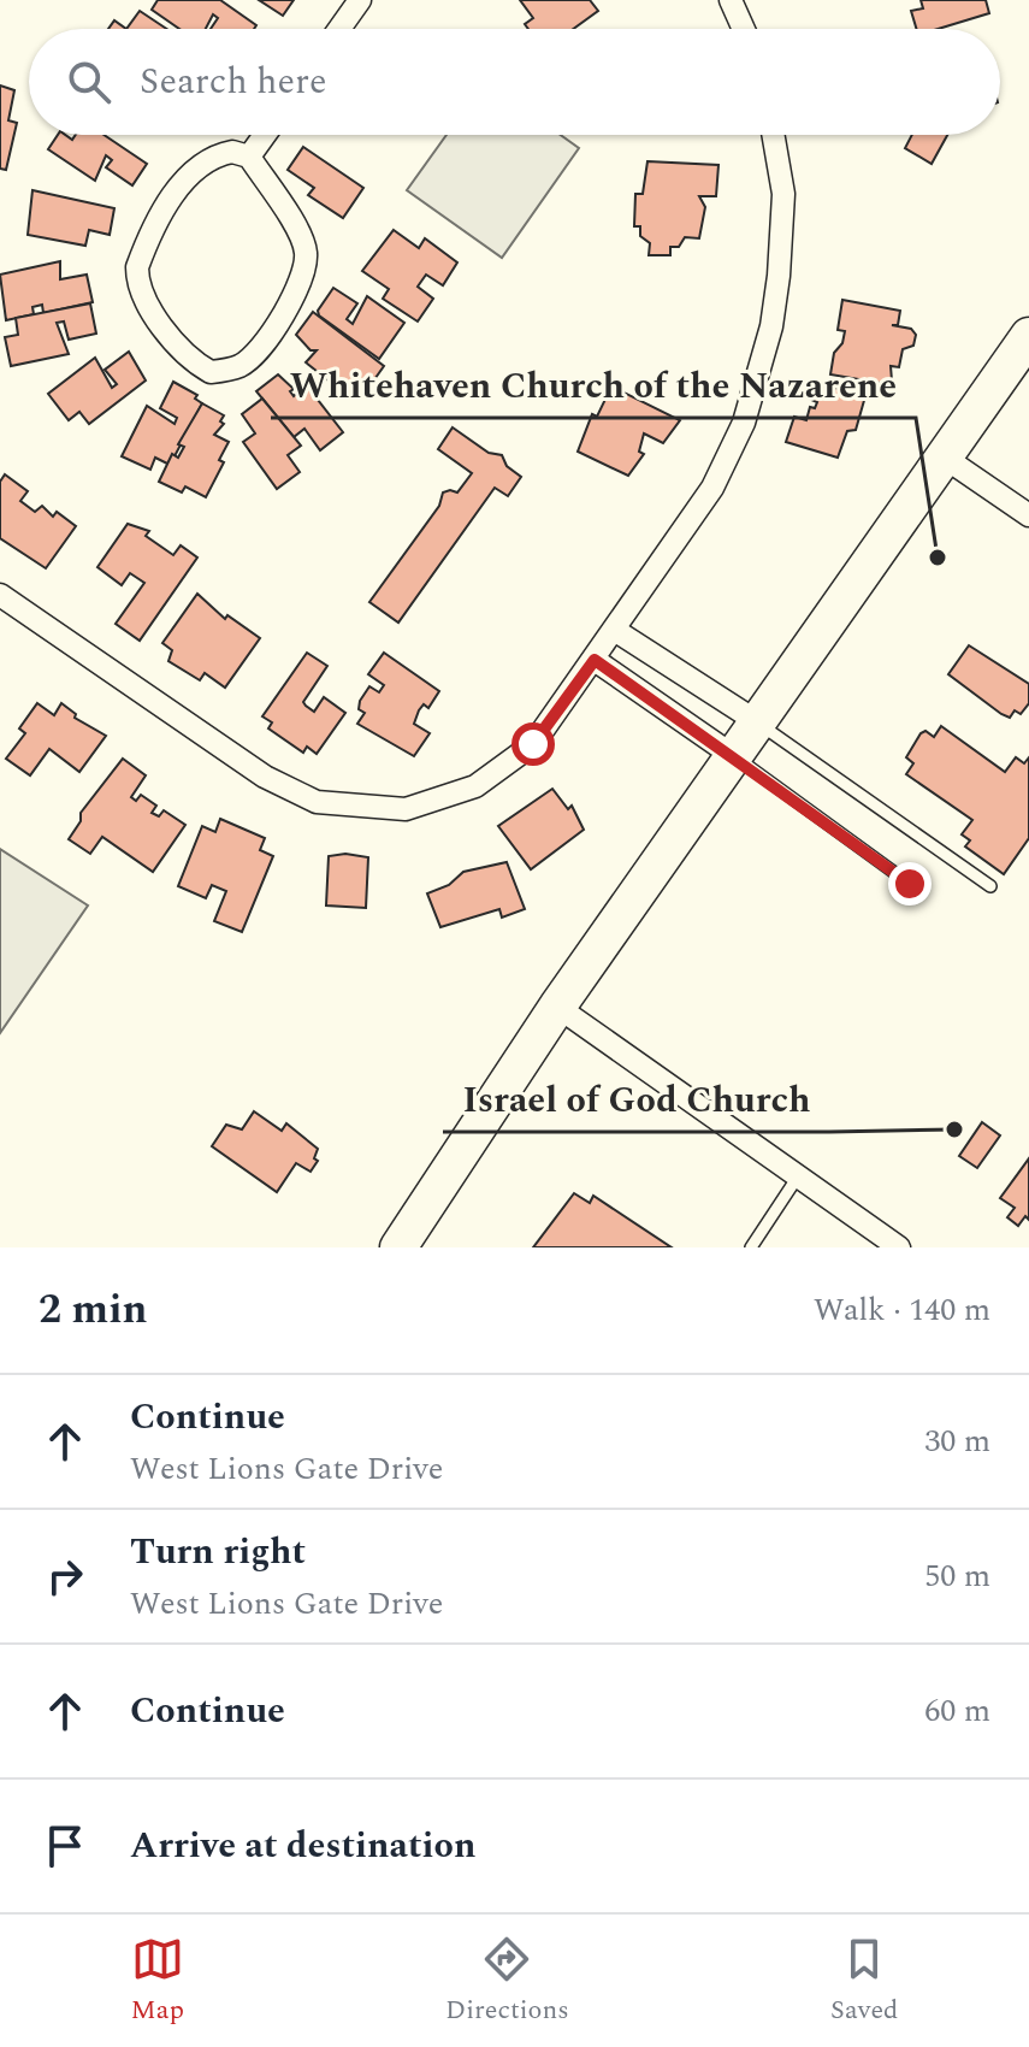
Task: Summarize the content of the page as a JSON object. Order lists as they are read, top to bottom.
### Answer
{
  "places": ["Whitehaven Church of the Nazarene", "Israel of God Church"],
  "page": {
    "search": "Search here",
    "heading": ["2 min", "Walk · 140 m"],
    "list": [
      ["Continue", "West Lions Gate Drive", "30 m"],
      ["Turn right", "West Lions Gate Drive", "50 m"],
      ["Continue", "60 m"],
      "Arrive at destination"
    ],
    "nav": ["Map", "Directions", "Saved"]
  }
}
